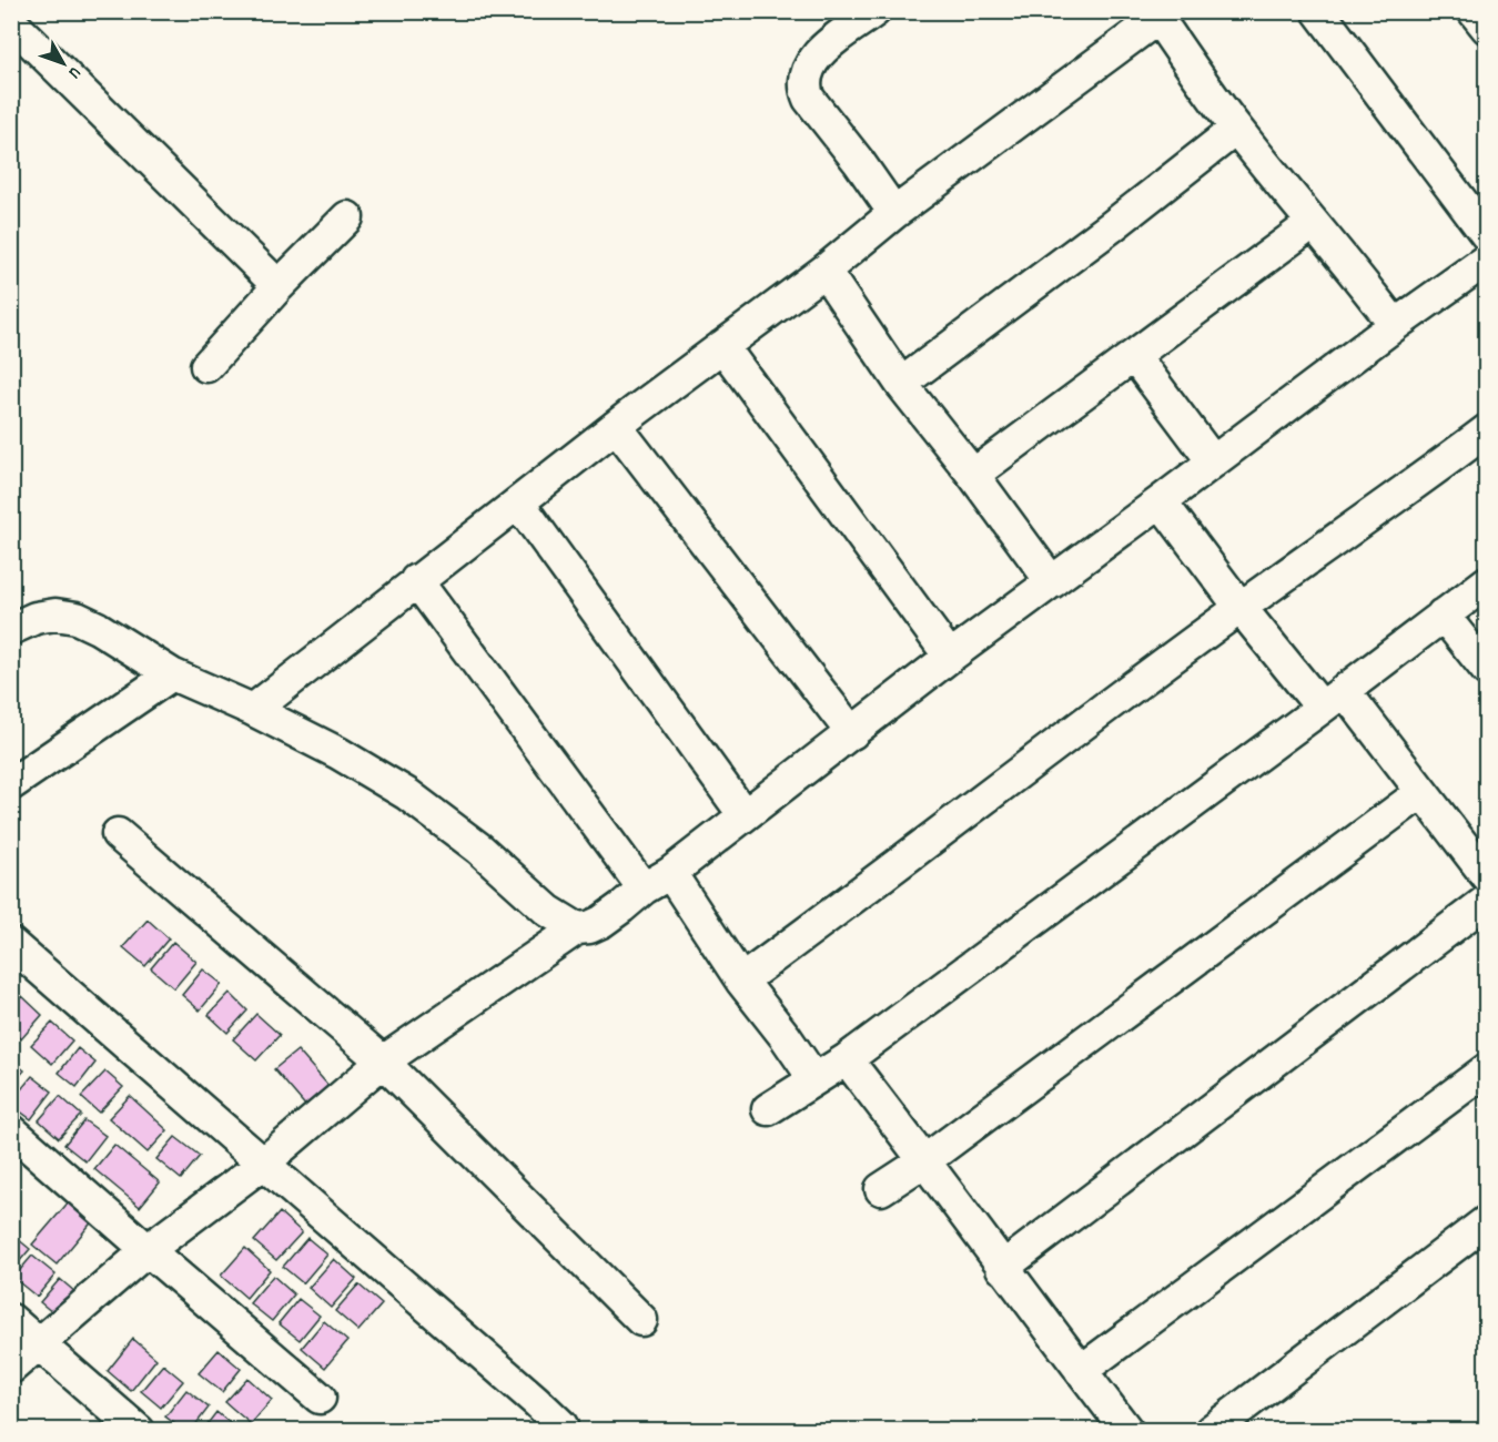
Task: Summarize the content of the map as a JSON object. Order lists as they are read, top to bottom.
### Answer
{
  "north": "bottom right"
}
